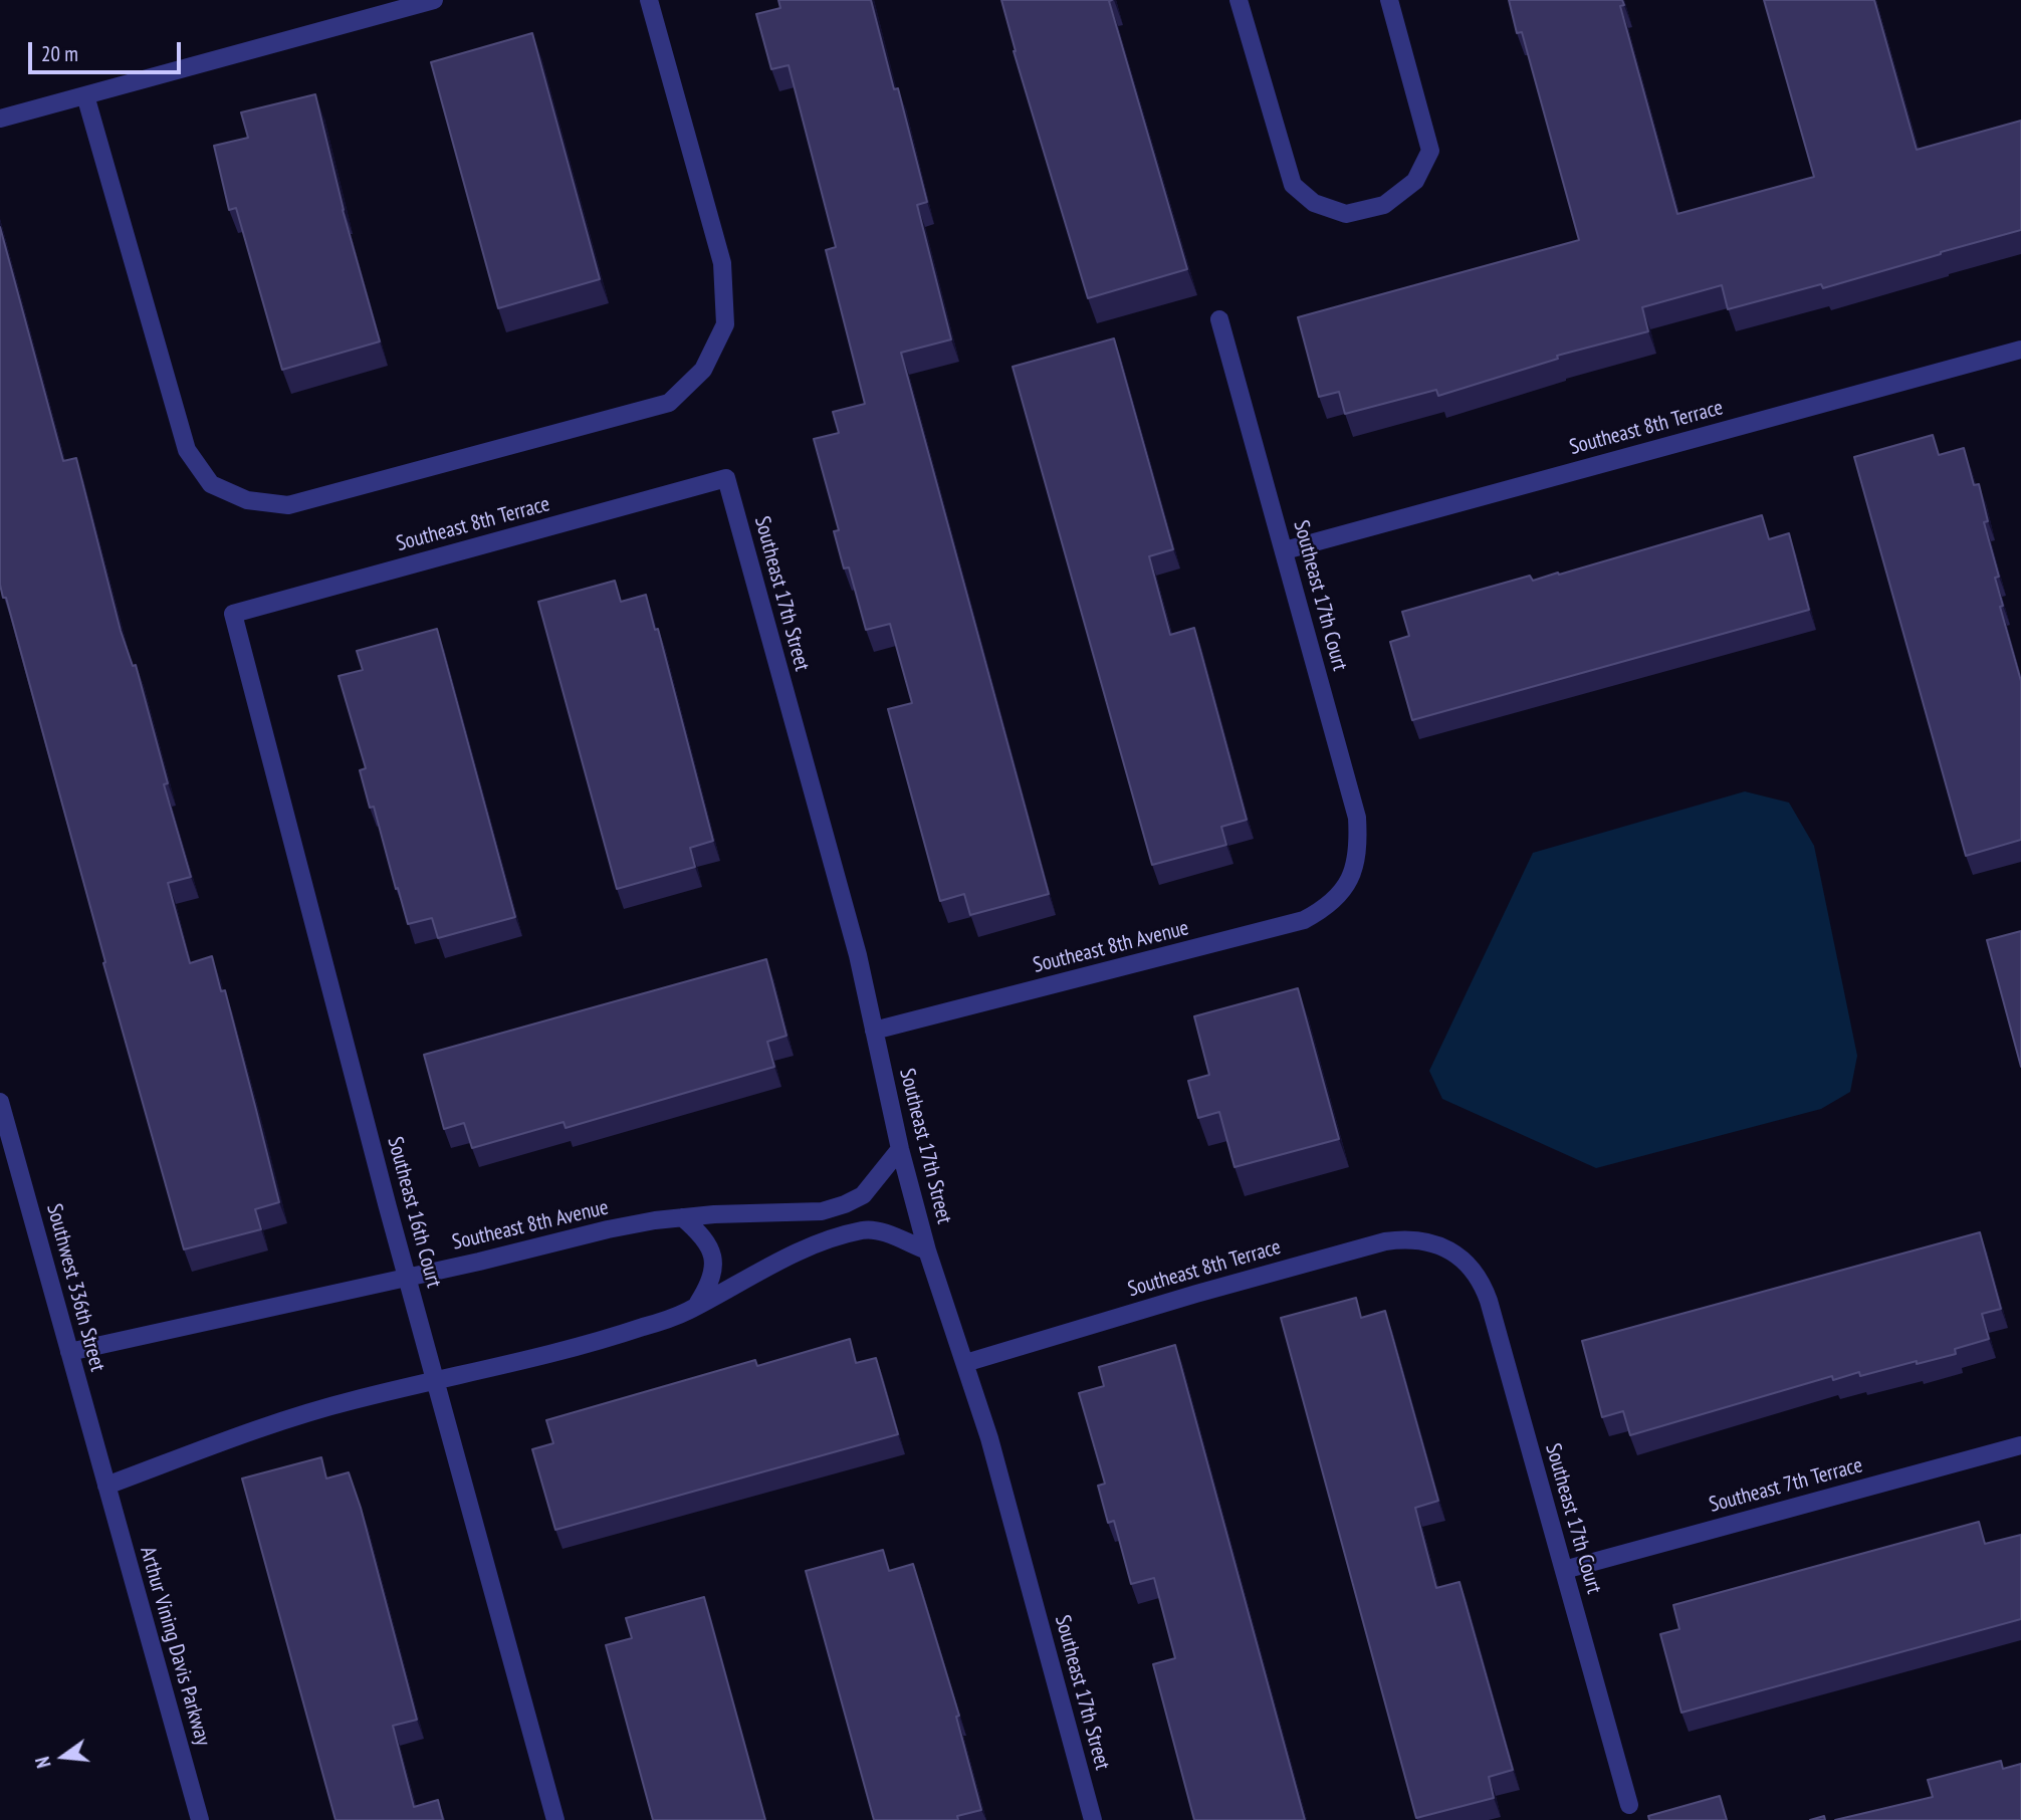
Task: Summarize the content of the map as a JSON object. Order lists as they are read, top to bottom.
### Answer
{
  "streets": {
    "street": [
      "Southeast 8th Terrace",
      "Southeast 17th Street",
      "Southeast 17th Court",
      "Southeast 8th Avenue",
      "Southeast 16th Court",
      "Southwest 336th Street",
      "Southeast 7th Terrace",
      "Arthur Vining Davis Parkway"
    ]
  },
  "crossings": [
    ["Southeast 8th Terrace", "Southeast 17th Street"],
    ["Southeast 8th Terrace", "Southeast 17th Court"],
    ["Southeast 8th Terrace", "Southeast 16th Court"],
    ["Southeast 17th Street", "Southeast 8th Avenue"],
    ["Southeast 17th Court", "Southeast 8th Avenue"],
    ["Southeast 17th Court", "Southeast 7th Terrace"],
    ["Southeast 8th Avenue", "Southeast 16th Court"],
    ["Southeast 8th Avenue", "Southwest 336th Street"],
    ["Southwest 336th Street", "Arthur Vining Davis Parkway"]
  ],
  "scale_bar": "20 m",
  "north": "left"
}
